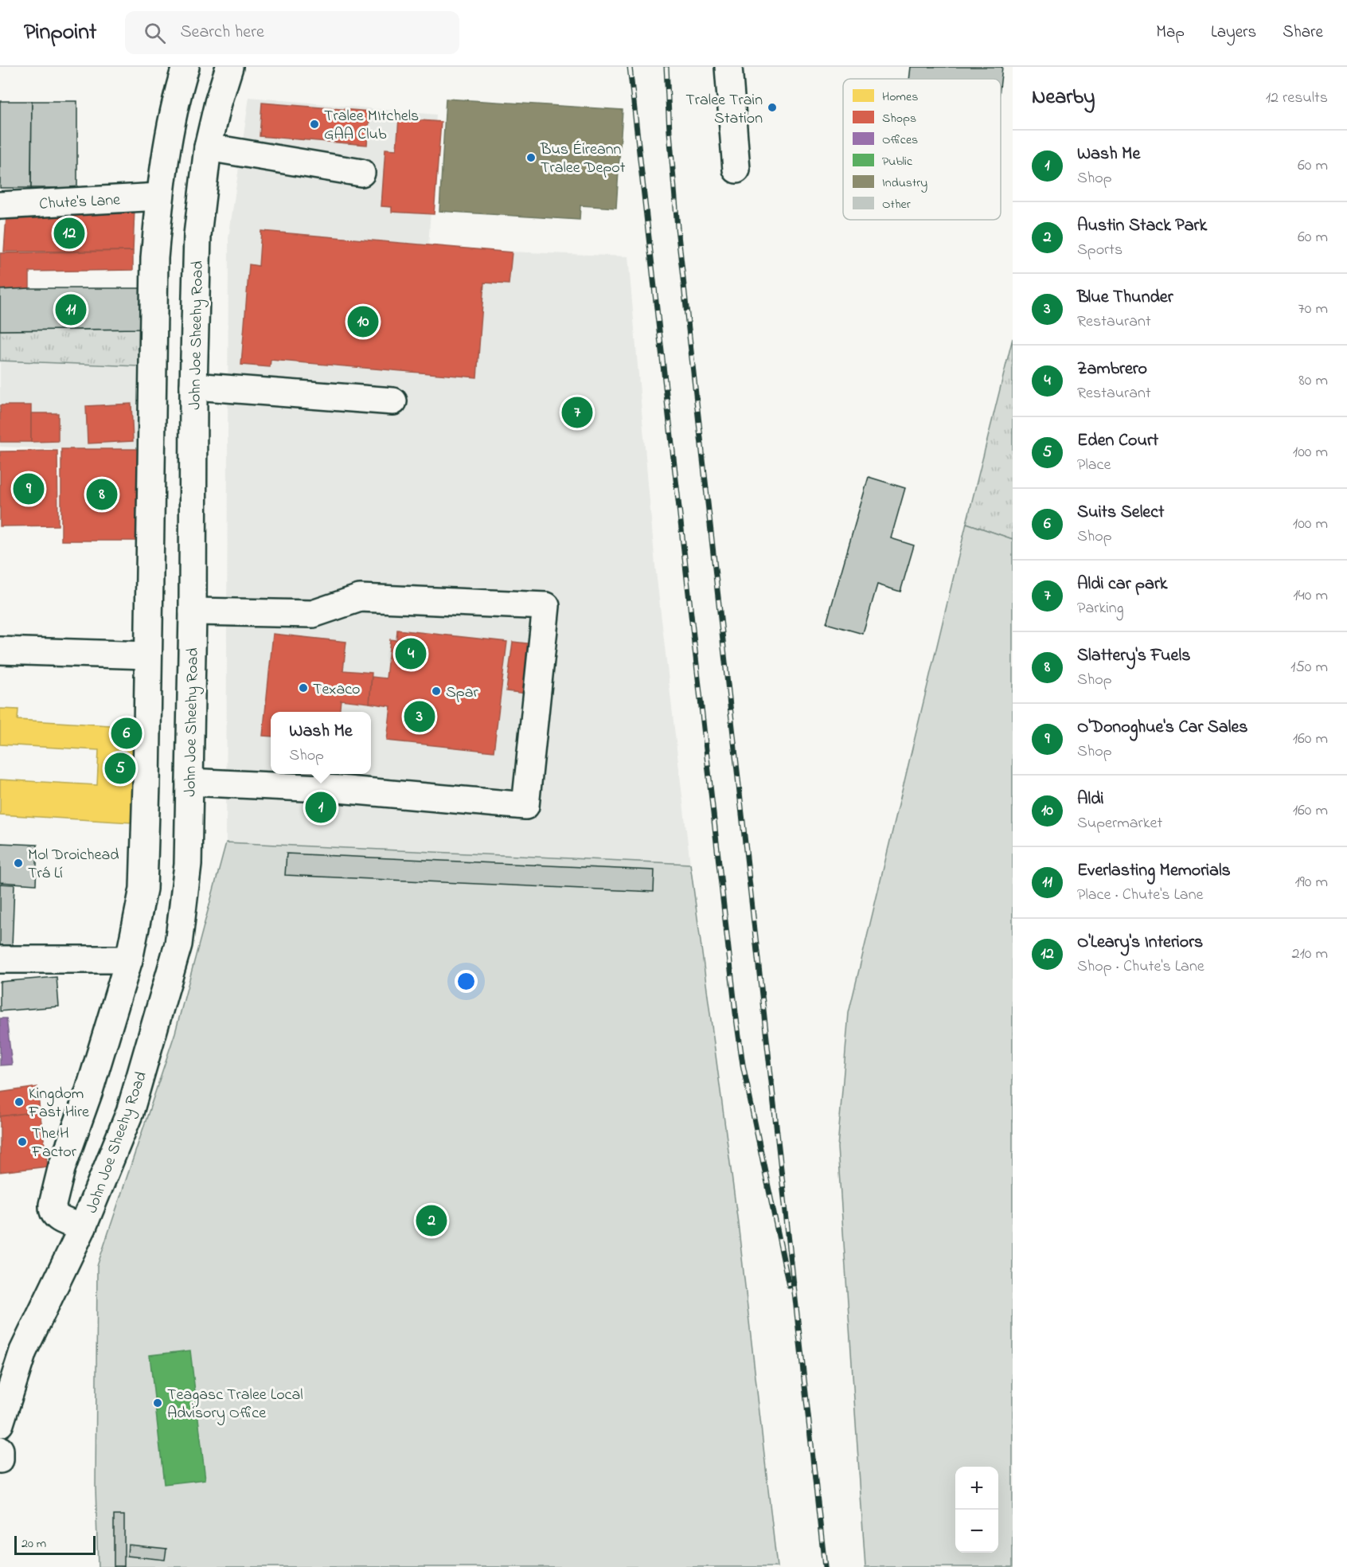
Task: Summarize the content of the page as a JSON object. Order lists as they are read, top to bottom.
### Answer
{
  "streets": {
    "main road": ["Chute's Lane", "John Joe Sheehy Road"]
  },
  "places": [
    "Tralee Train Station",
    "Tralee MItchels GAA Club",
    "Bus Éireann Tralee Depot",
    "Texaco",
    "Spar",
    "Mol Droichead Trá Lí",
    "Kingdom Fast Hire",
    "The H Factor",
    "Teagasc Tralee Local Advisory Office"
  ],
  "legend": [
    "Homes",
    "Shops",
    "Offices",
    "Public",
    "Industry",
    "Other"
  ],
  "scale_bar": "20 m",
  "page": {
    "header": "Pinpoint",
    "search": "Search here",
    "nav": ["Map", "Layers", "Share"],
    "heading": ["Nearby", "12 results"],
    "list": [
      {
        "mark": "1",
        "name": "Wash Me",
        "note": "Shop",
        "value": "60 m"
      },
      {
        "mark": "2",
        "name": "Austin Stack Park",
        "note": "Sports",
        "value": "60 m"
      },
      {
        "mark": "3",
        "name": "Blue Thunder",
        "note": "Restaurant",
        "value": "70 m"
      },
      {
        "mark": "4",
        "name": "Zambrero",
        "note": "Restaurant",
        "value": "80 m"
      },
      {
        "mark": "5",
        "name": "Eden Court",
        "note": "Place",
        "value": "100 m"
      },
      {
        "mark": "6",
        "name": "Suits Select",
        "note": "Shop",
        "value": "100 m"
      },
      {
        "mark": "7",
        "name": "Aldi car park",
        "note": "Parking",
        "value": "140 m"
      },
      {
        "mark": "8",
        "name": "Slattery's Fuels",
        "note": "Shop",
        "value": "150 m"
      },
      {
        "mark": "9",
        "name": "O'Donoghue's Car Sales",
        "note": "Shop",
        "value": "160 m"
      },
      {
        "mark": "10",
        "name": "Aldi",
        "note": "Supermarket",
        "value": "160 m"
      },
      {
        "mark": "11",
        "name": "Everlasting Memorials",
        "note": "Place · Chute's Lane",
        "value": "190 m"
      },
      {
        "mark": "12",
        "name": "O'Leary's Interiors",
        "note": "Shop · Chute's Lane",
        "value": "210 m"
      }
    ],
    "pins": [
      "12",
      "11",
      "10",
      "7",
      "9",
      "8",
      "4",
      "3",
      "6",
      "5",
      "1",
      "2"
    ],
    "popup": ["Wash Me", "Shop"],
    "map_buttons": ["+", "−"],
    "scale": "20 m"
  }
}
